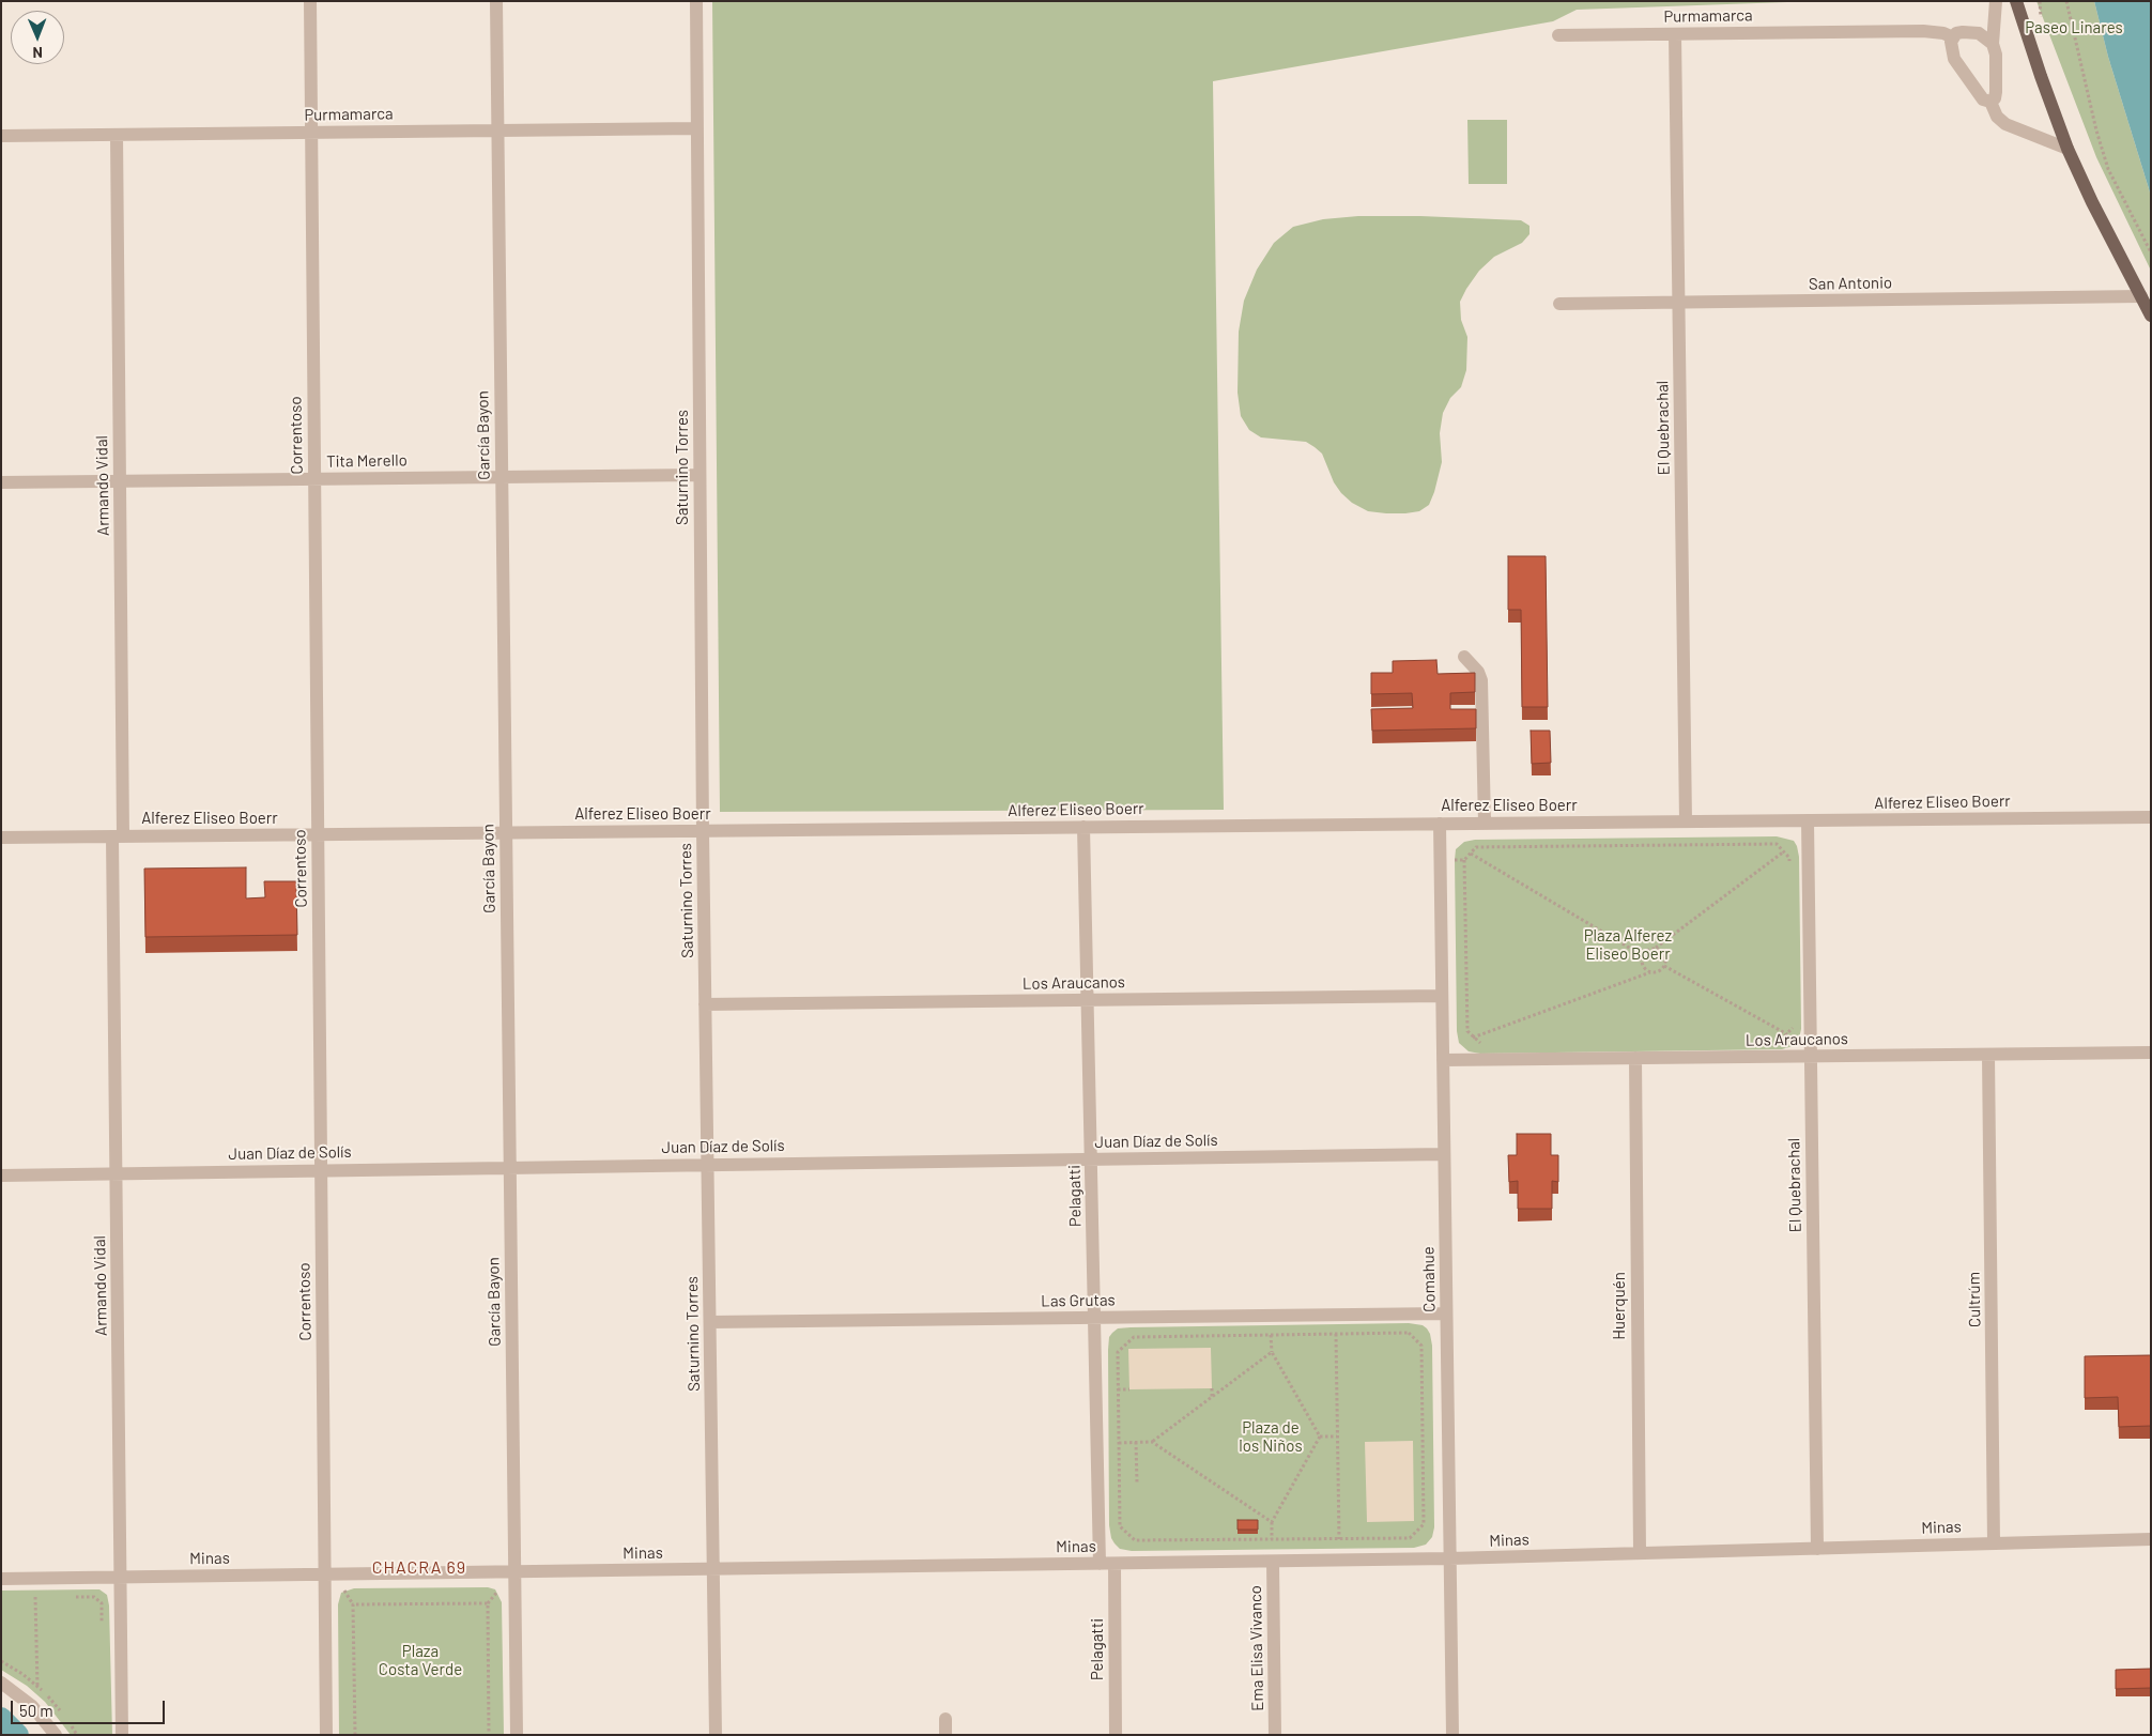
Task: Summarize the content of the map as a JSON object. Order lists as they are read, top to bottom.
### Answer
{
  "streets": {
    "street": [
      "Purmamarca",
      "San Antonio",
      "El Quebrachal",
      "Correntoso",
      "García Bayon",
      "Tita Merello",
      "Saturnino Torres",
      "Armando Vidal",
      "Alferez Eliseo Boerr",
      "Los Araucanos",
      "Juan Díaz de Solís",
      "Pelagatti",
      "Comahue",
      "Cultrúm",
      "Las Grutas",
      "Huerquén",
      "Minas",
      "Ema Elisa Vivanco"
    ]
  },
  "crossings": [
    ["Purmamarca", "El Quebrachal"],
    ["Purmamarca", "Correntoso"],
    ["Purmamarca", "García Bayon"],
    ["Purmamarca", "Saturnino Torres"],
    ["Purmamarca", "Armando Vidal"],
    ["San Antonio", "El Quebrachal"],
    ["El Quebrachal", "Alferez Eliseo Boerr"],
    ["El Quebrachal", "Los Araucanos"],
    ["El Quebrachal", "Minas"],
    ["Correntoso", "Tita Merello"],
    ["Correntoso", "Alferez Eliseo Boerr"],
    ["Correntoso", "Juan Díaz de Solís"],
    ["Correntoso", "Minas"],
    ["García Bayon", "Tita Merello"],
    ["García Bayon", "Alferez Eliseo Boerr"],
    ["García Bayon", "Juan Díaz de Solís"],
    ["García Bayon", "Minas"],
    ["Tita Merello", "Saturnino Torres"],
    ["Tita Merello", "Armando Vidal"],
    ["Saturnino Torres", "Alferez Eliseo Boerr"],
    ["Saturnino Torres", "Los Araucanos"],
    ["Saturnino Torres", "Juan Díaz de Solís"],
    ["Saturnino Torres", "Las Grutas"],
    ["Saturnino Torres", "Minas"],
    ["Armando Vidal", "Alferez Eliseo Boerr"],
    ["Armando Vidal", "Juan Díaz de Solís"],
    ["Armando Vidal", "Minas"],
    ["Alferez Eliseo Boerr", "Pelagatti"],
    ["Alferez Eliseo Boerr", "Comahue"],
    ["Los Araucanos", "Pelagatti"],
    ["Los Araucanos", "Comahue"],
    ["Los Araucanos", "Cultrúm"],
    ["Los Araucanos", "Huerquén"],
    ["Juan Díaz de Solís", "Pelagatti"],
    ["Juan Díaz de Solís", "Comahue"],
    ["Pelagatti", "Las Grutas"],
    ["Pelagatti", "Minas"],
    ["Comahue", "Las Grutas"],
    ["Comahue", "Minas"],
    ["Cultrúm", "Minas"],
    ["Huerquén", "Minas"],
    ["Minas", "Ema Elisa Vivanco"]
  ],
  "districts": ["CHACRA 69"],
  "parks": [
    "Paseo Linares",
    "Plaza Alferez Eliseo Boerr",
    "Plaza de los Niños",
    "Plaza Costa Verde"
  ],
  "scale_bar": "50 m",
  "north": "bottom"
}
